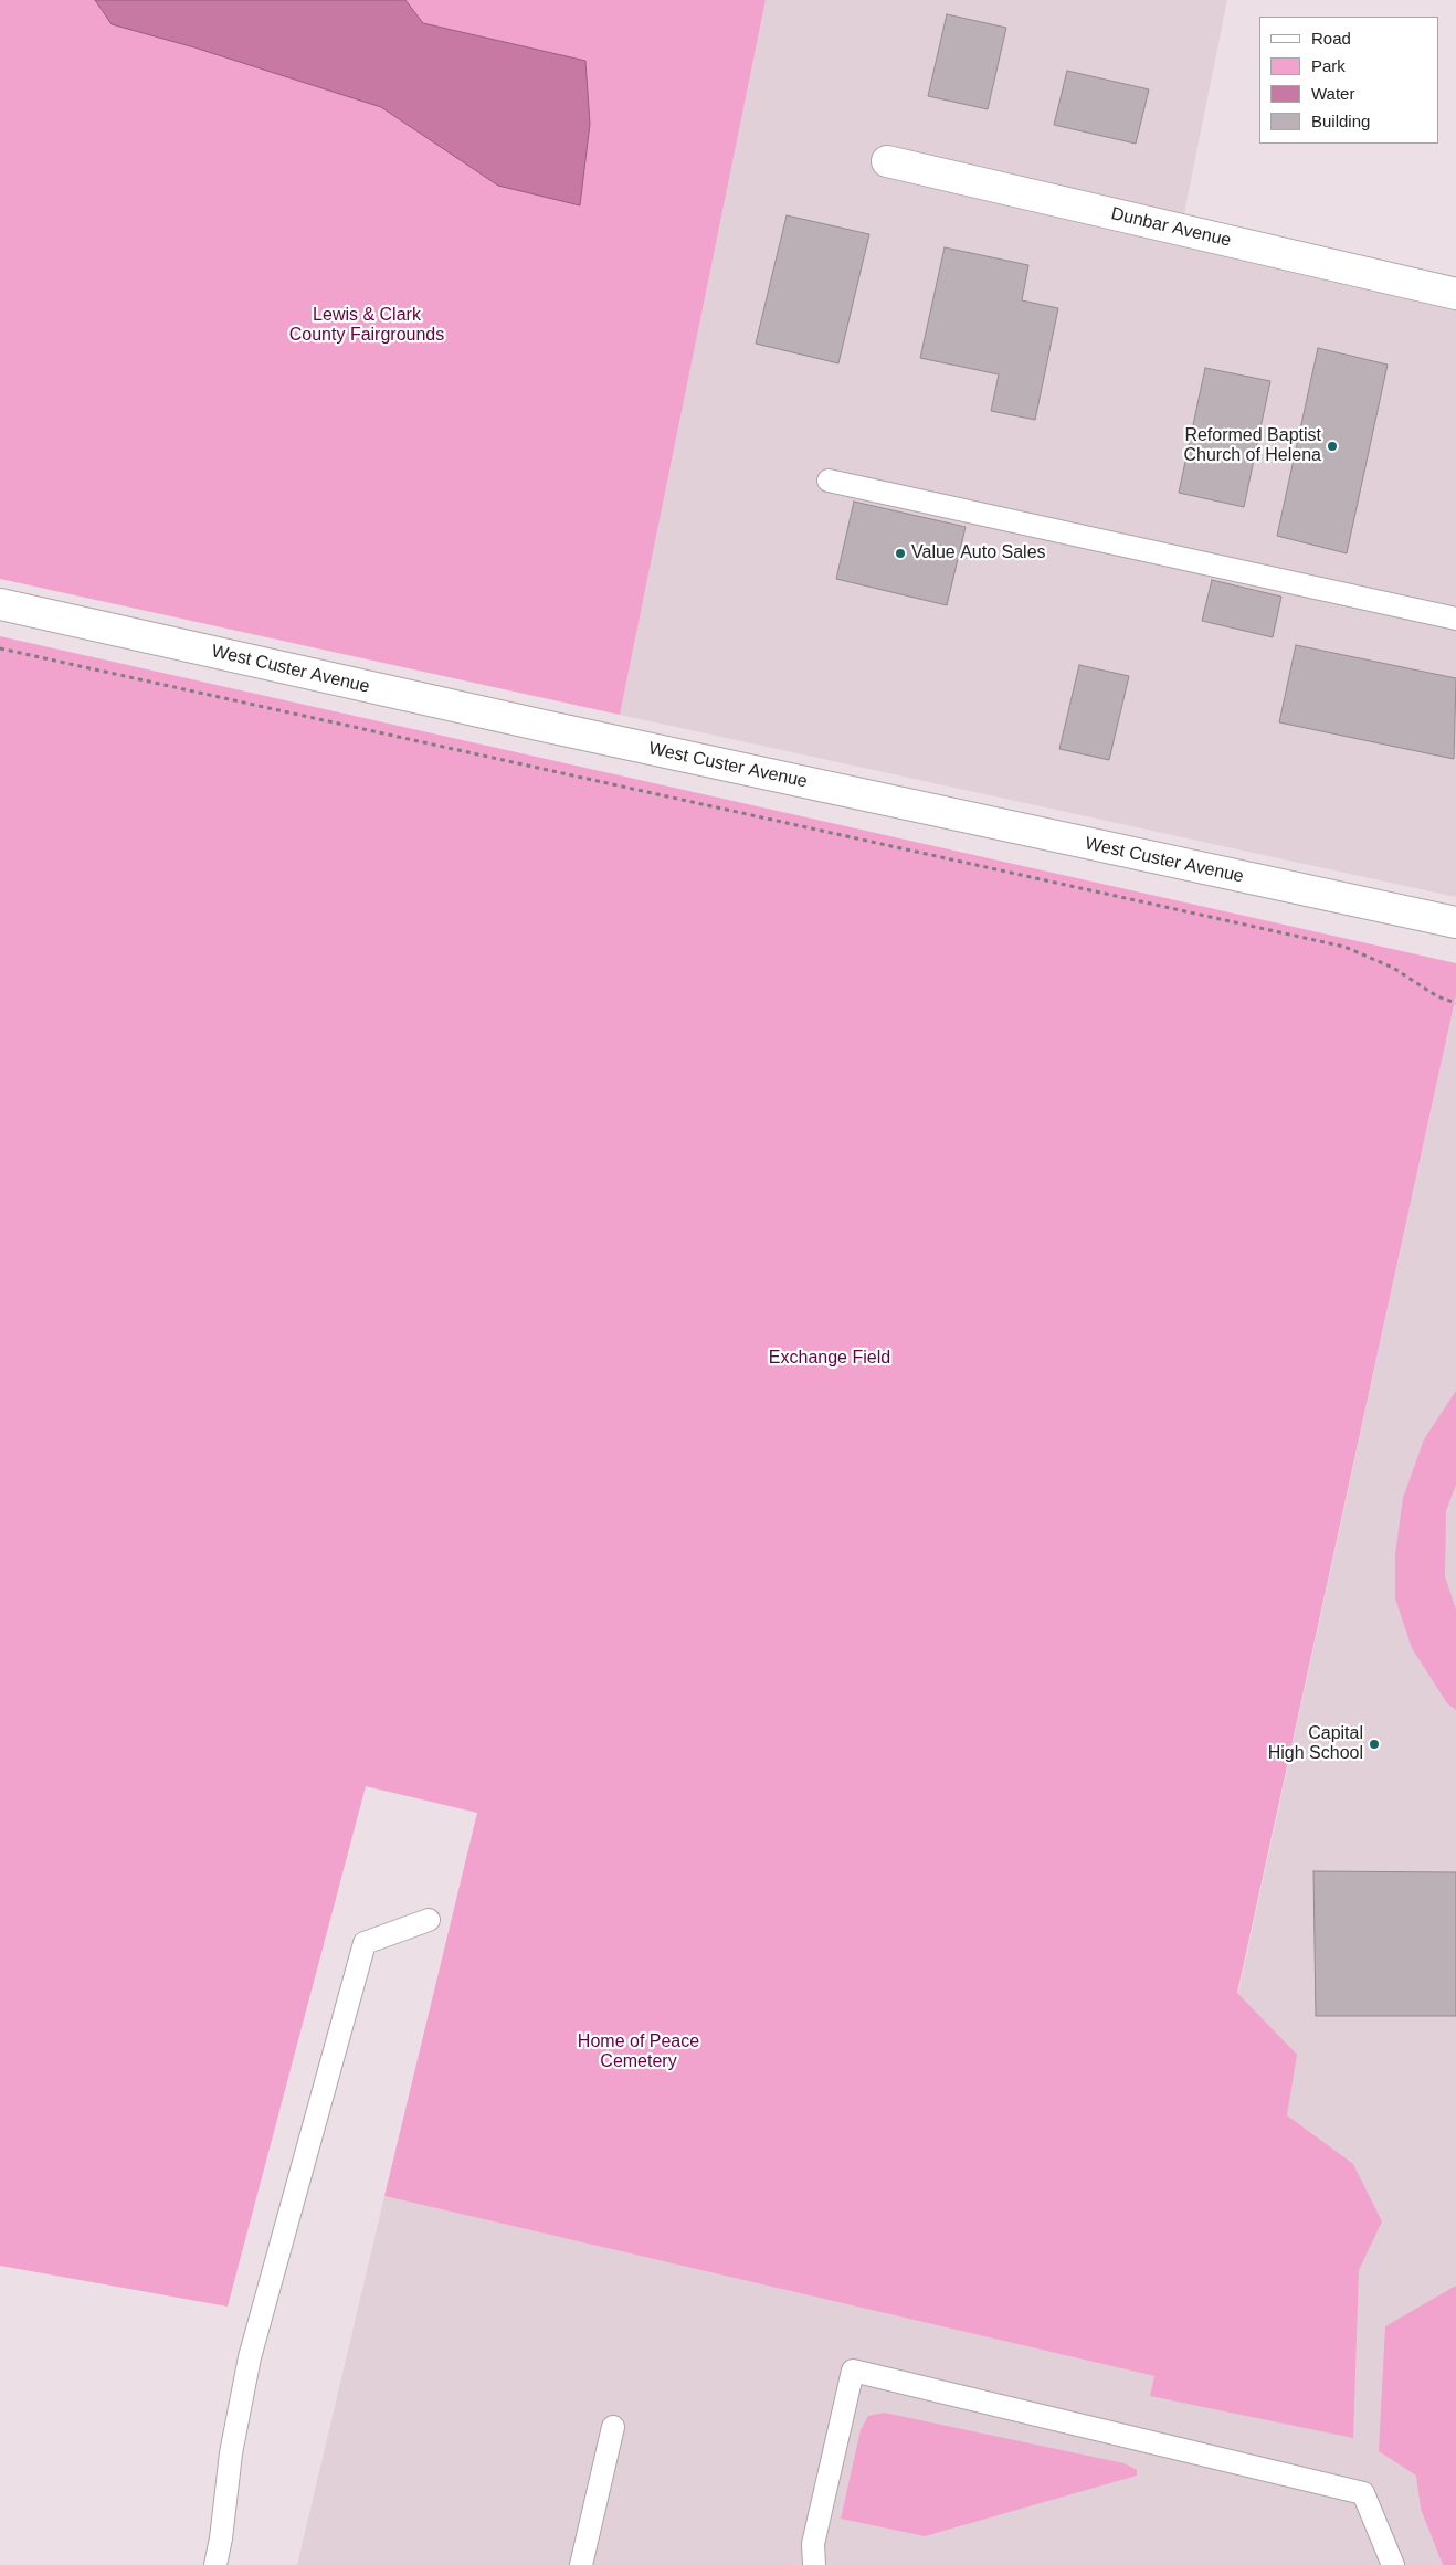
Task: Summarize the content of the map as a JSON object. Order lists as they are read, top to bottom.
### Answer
{
  "streets": {
    "main road": ["Dunbar Avenue", "West Custer Avenue"]
  },
  "parks": ["Lewis & Clark County Fairgrounds", "Exchange Field", "Home of Peace Cemetery"],
  "places": ["Reformed Baptist Church of Helena", "Value Auto Sales", "Capital High School"],
  "legend": [
    "Road",
    "Park",
    "Water",
    "Building"
  ]
}
